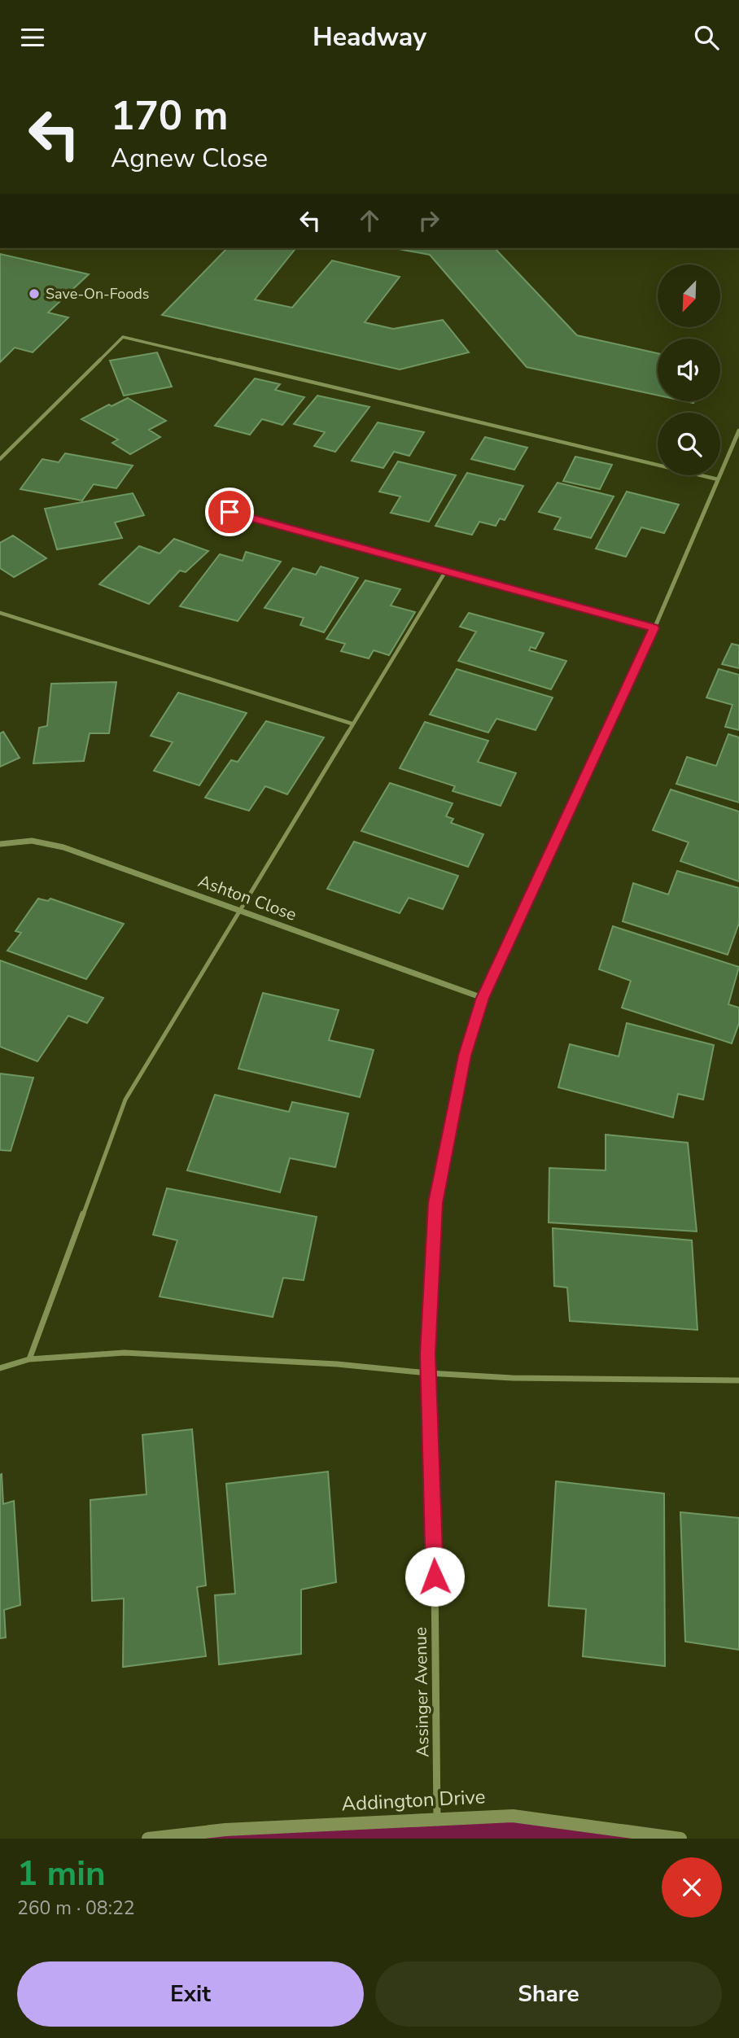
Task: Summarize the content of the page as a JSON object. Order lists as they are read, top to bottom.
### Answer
{
  "streets": {
    "street": ["Ashton Close", "Assinger Avenue", "Addington Drive"]
  },
  "crossings": [
    ["Ashton Close", "Assinger Avenue"],
    ["Assinger Avenue", "Addington Drive"]
  ],
  "places": ["Save-On-Foods"],
  "north": "bottom left",
  "page": {
    "header": "Headway",
    "turn": ["170 m", "Agnew Close"],
    "heading": ["1 min", "260 m · 08:22"],
    "buttons": ["Exit", "Share"]
  }
}
